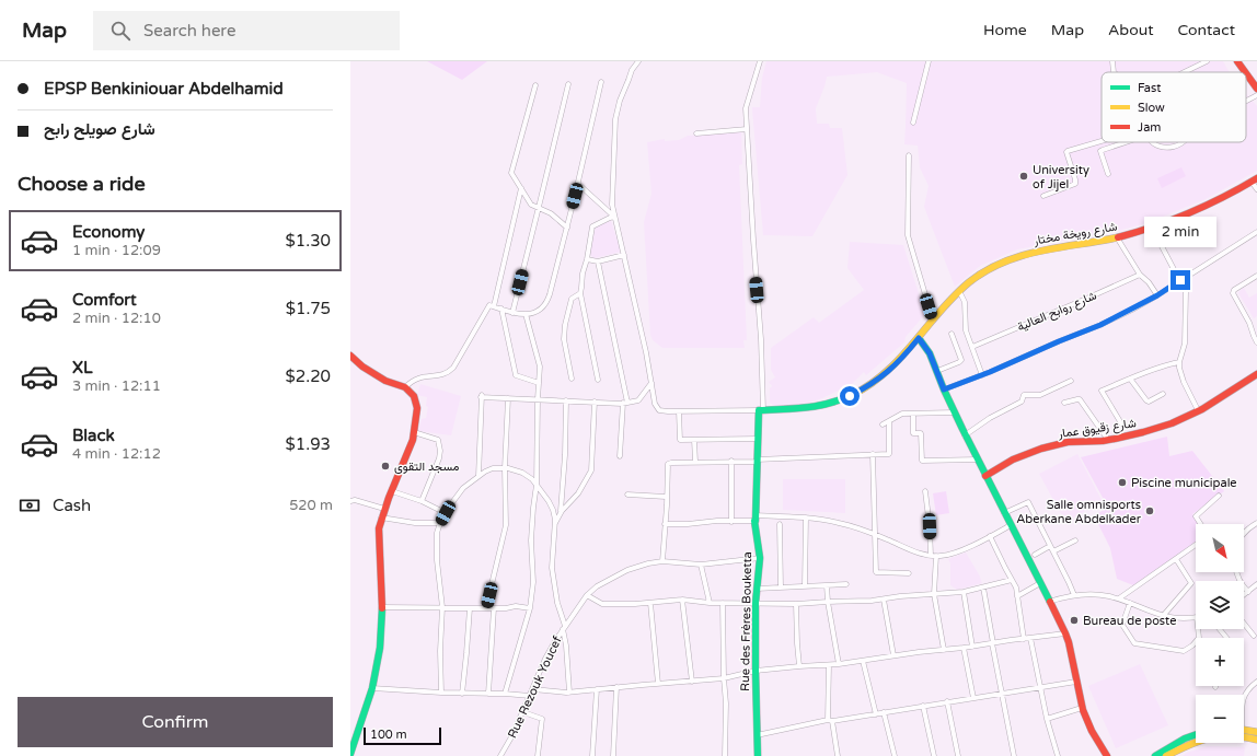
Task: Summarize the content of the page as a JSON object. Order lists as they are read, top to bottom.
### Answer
{
  "streets": {
    "main road": ["شارع رويخة مختار", "شارع زقيوق عمار", "Rue des Frères Bouketta"],
    "street": ["شارع روابح العالية", "Rue Rezouk Youcef"]
  },
  "crossings": [
    ["شارع رويخة مختار", "Rue des Frères Bouketta"],
    ["Rue des Frères Bouketta", "Rue Rezouk Youcef"]
  ],
  "places": [
    "University of Jijel",
    "مسجد التقوى",
    "Piscine municipale",
    "Salle omnisports Aberkane Abdelkader",
    "Bureau de poste"
  ],
  "legend": ["Fast", "Slow", "Jam"],
  "scale_bar": "100 m",
  "north": "bottom right",
  "page": {
    "header": "Map",
    "search": "Search here",
    "nav": [
      "Home",
      "Map",
      "About",
      "Contact"
    ],
    "banner": ["EPSP Benkiniouar Abdelhamid", "شارع صويلح رابح"],
    "heading": "Choose a ride",
    "list": [
      {
        "name": "Economy",
        "note": "1 min · 12:09",
        "value": "$1.30"
      },
      {
        "name": "Comfort",
        "note": "2 min · 12:10",
        "value": "$1.75"
      },
      {
        "name": "XL",
        "note": "3 min · 12:11",
        "value": "$2.20"
      },
      {
        "name": "Black",
        "note": "4 min · 12:12",
        "value": "$1.93"
      }
    ],
    "bubble": "2 min",
    "pay": ["Cash", "520 m"],
    "map_buttons": ["+", "−"],
    "buttons": "Confirm",
    "scale": "100 m"
  }
}
